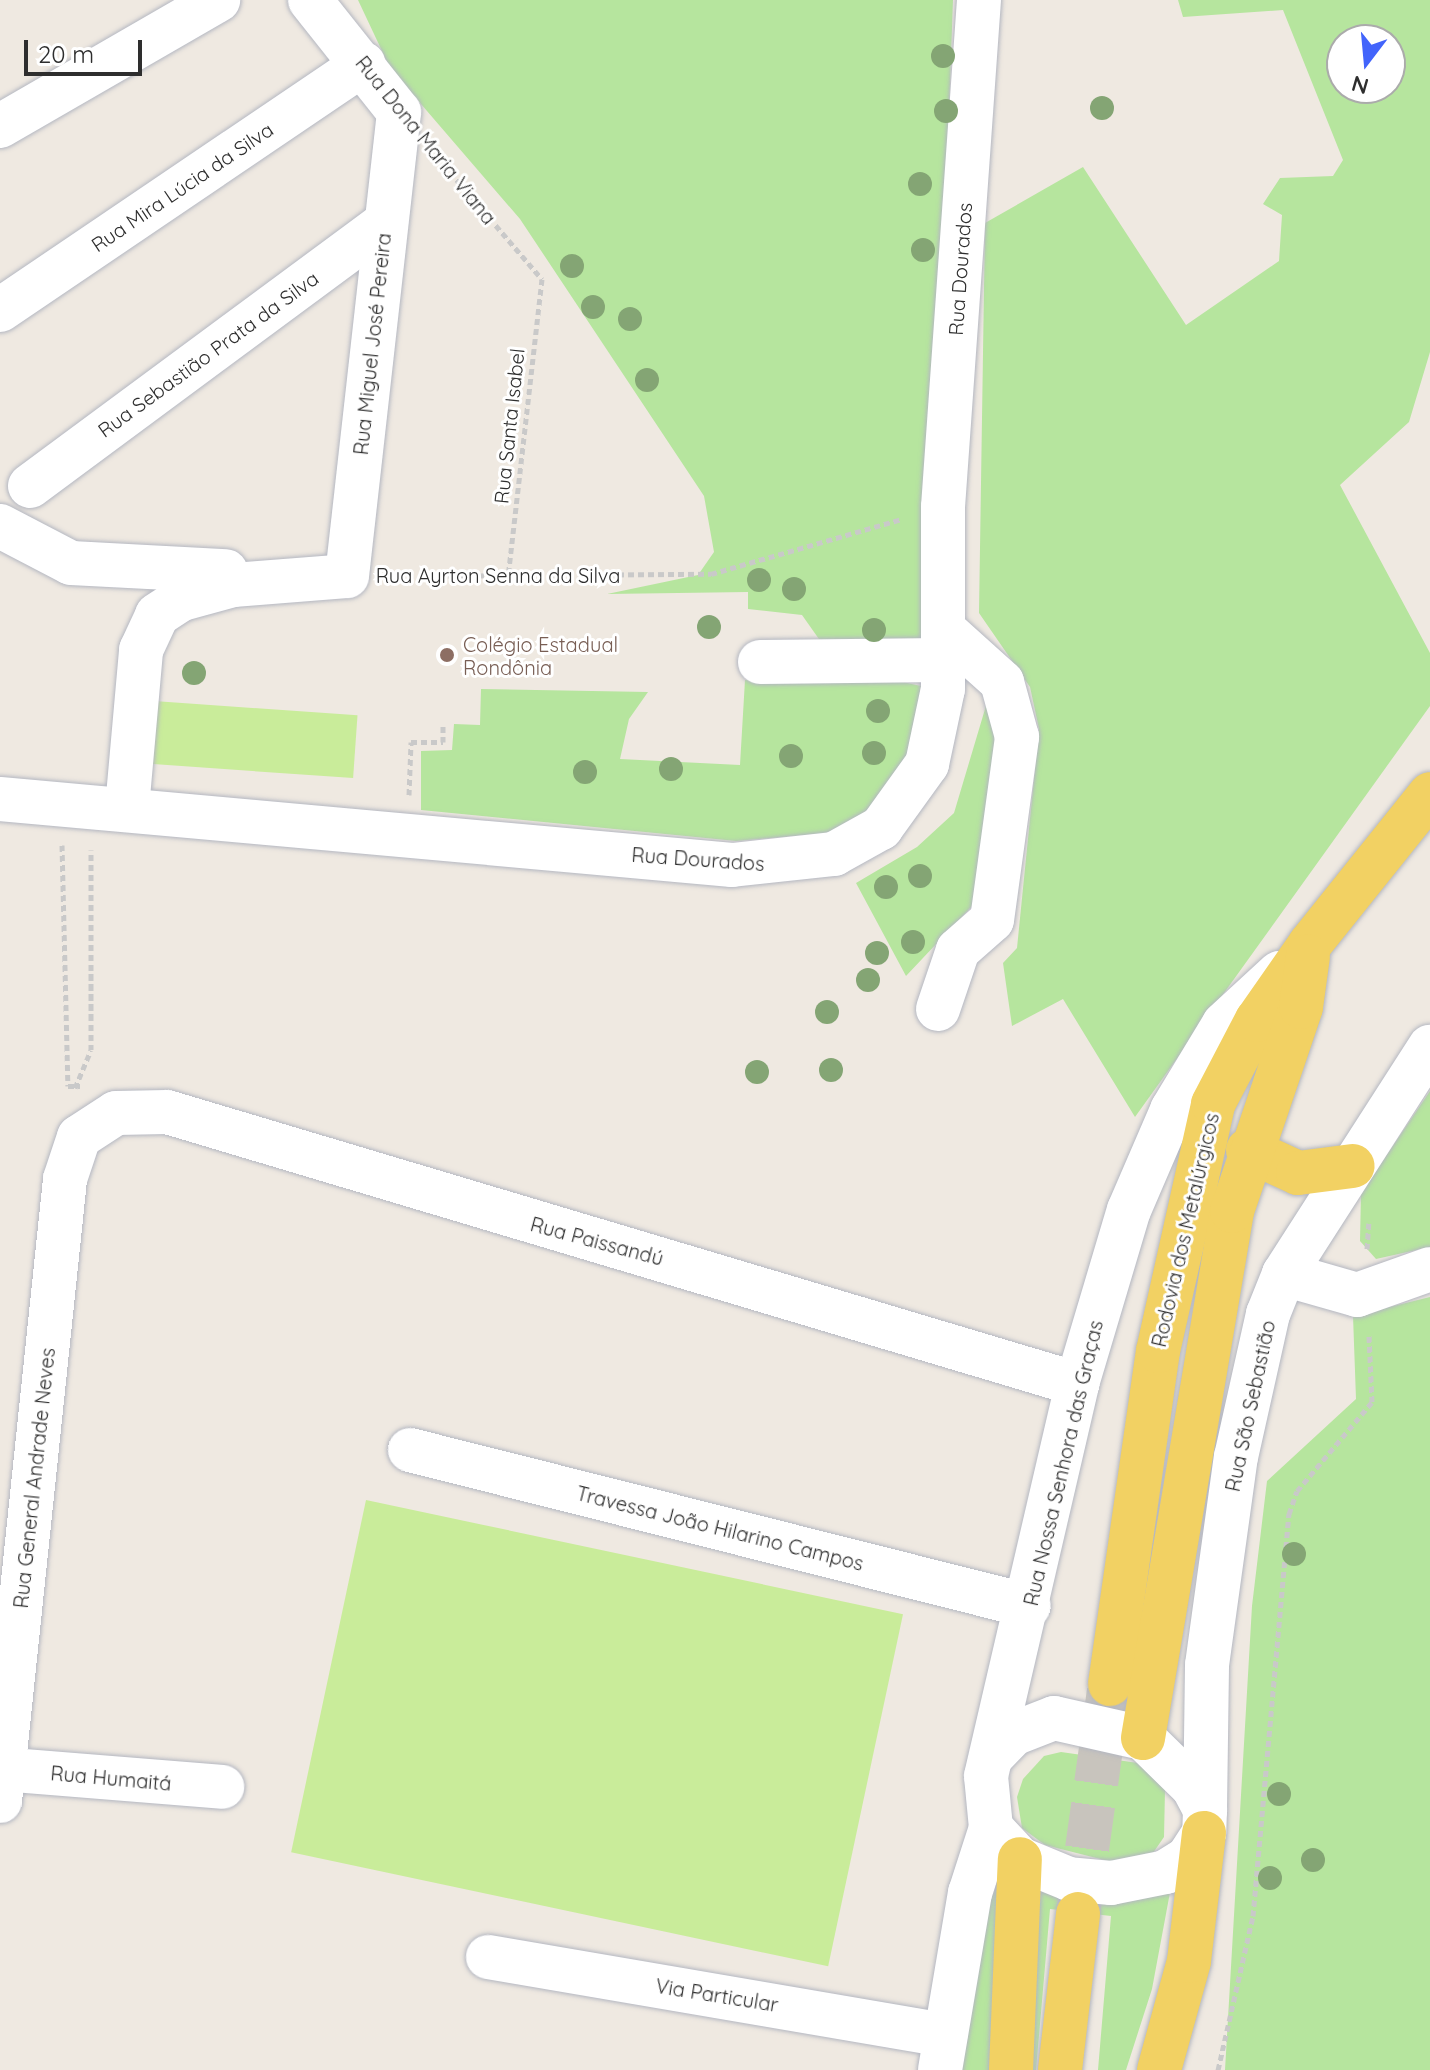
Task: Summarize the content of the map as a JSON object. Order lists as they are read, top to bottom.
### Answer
{
  "streets": {
    "main road": ["Rodovia dos Metalúrgicos"],
    "street": [
      "Rua Dona Maria Viana",
      "Rua Mira Lúcia da Silva",
      "Rua Dourados",
      "Rua Miguel José Pereira",
      "Rua Sebastião Prata da Silva",
      "Rua Ayrton Senna da Silva",
      "Rua Paissandú",
      "Rua São Sebastião",
      "Rua Nossa Senhora das Graças",
      "Rua General Andrade Neves",
      "Travessa João Hilarino Campos",
      "Rua Humaitá",
      "Via Particular"
    ],
    "path": ["Rua Santa Isabel"]
  },
  "crossings": [
    ["Rua Dona Maria Viana", "Rua Mira Lúcia da Silva"],
    ["Rua Dona Maria Viana", "Rua Miguel José Pereira"],
    ["Rua Dona Maria Viana", "Rua Santa Isabel"],
    ["Rua Dourados", "Rua Ayrton Senna da Silva"],
    ["Rua Miguel José Pereira", "Rua Sebastião Prata da Silva"],
    ["Rua Miguel José Pereira", "Rua Ayrton Senna da Silva"],
    ["Rua Santa Isabel", "Rua Ayrton Senna da Silva"],
    ["Rodovia dos Metalúrgicos", "Rua Nossa Senhora das Graças"],
    ["Rua Paissandú", "Rua Nossa Senhora das Graças"],
    ["Rua Paissandú", "Rua General Andrade Neves"],
    ["Rua São Sebastião", "Rua Nossa Senhora das Graças"],
    ["Rua Nossa Senhora das Graças", "Travessa João Hilarino Campos"],
    ["Rua General Andrade Neves", "Rua Humaitá"]
  ],
  "places": ["Colégio Estadual Rondônia"],
  "scale_bar": "20 m",
  "north": "bottom"
}
